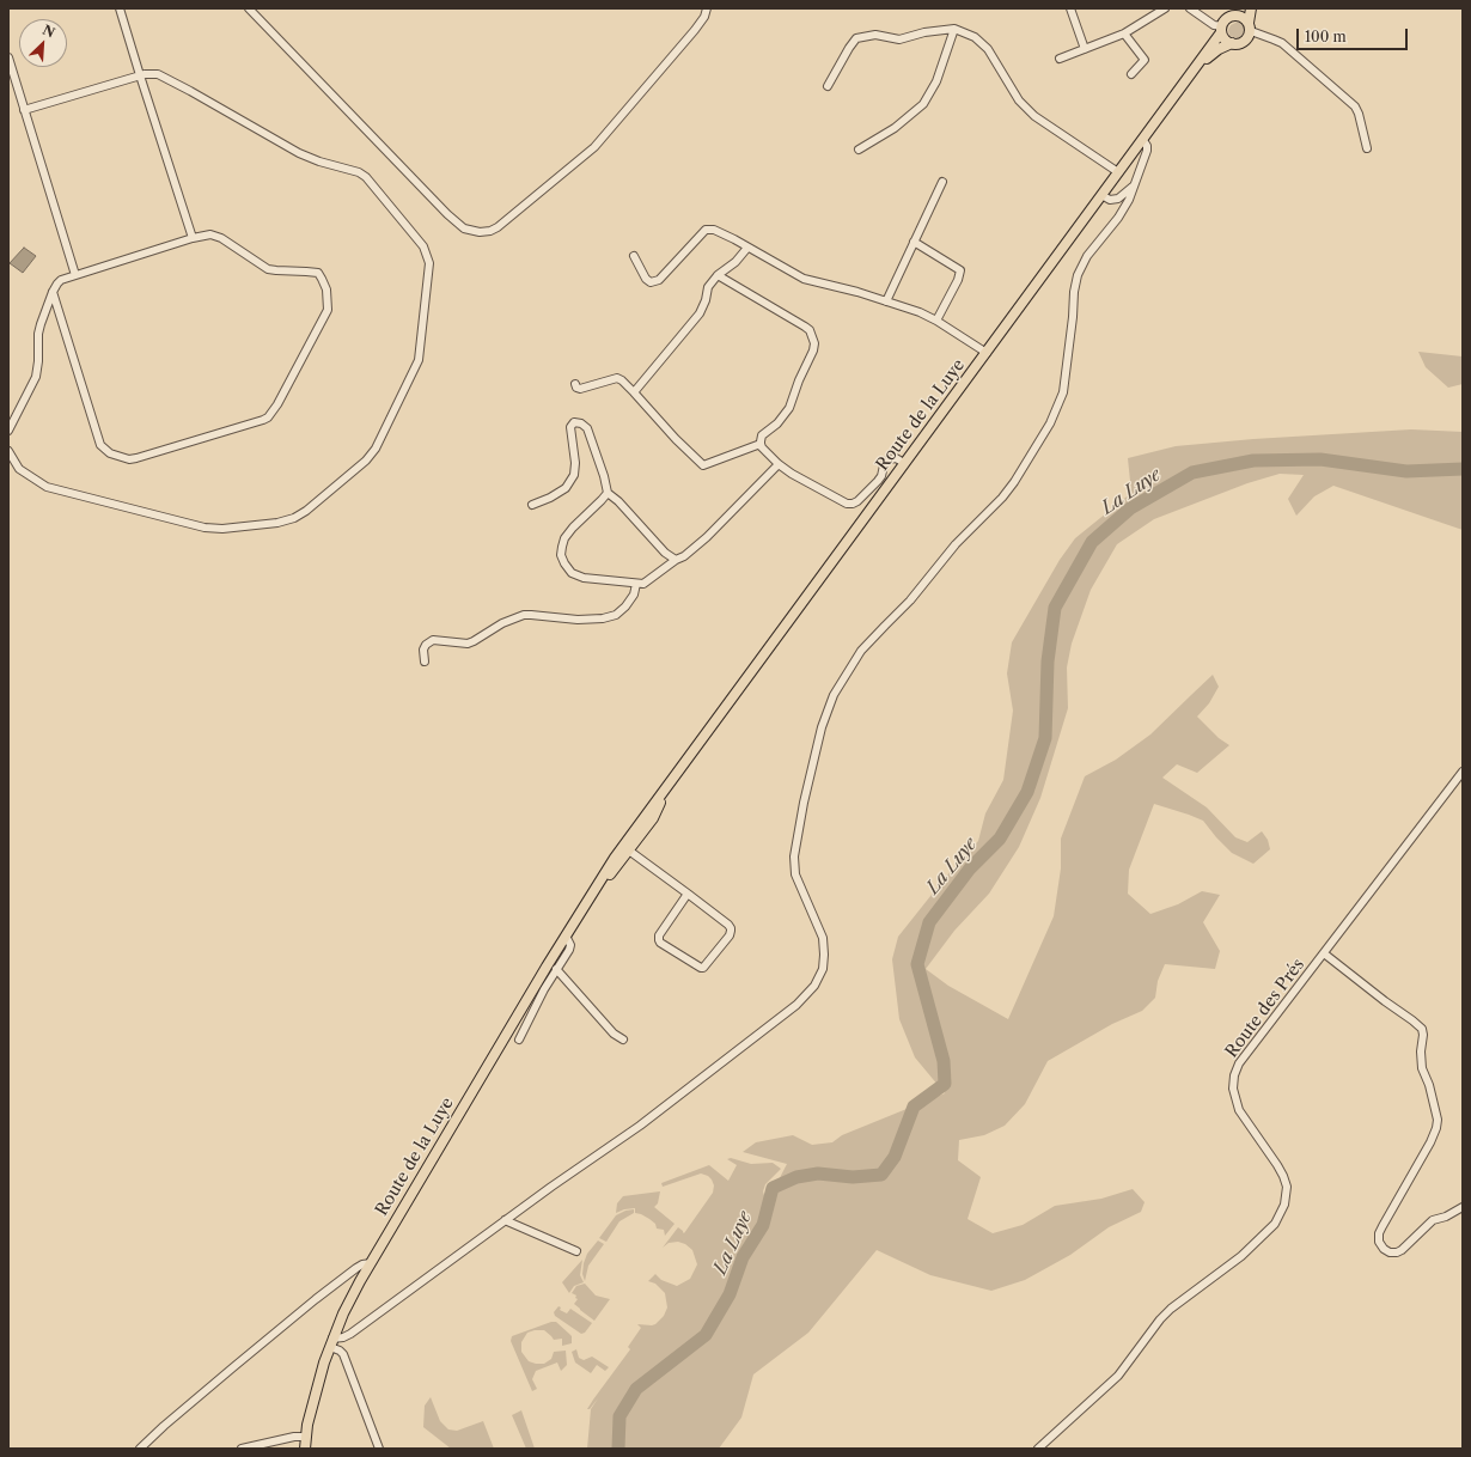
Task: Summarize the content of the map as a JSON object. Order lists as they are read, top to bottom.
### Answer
{
  "streets": {
    "main road": ["Route de la Luye"],
    "street": ["Route des Prés"]
  },
  "water": ["La Luye"],
  "scale_bar": "100 m",
  "north": "top right"
}
